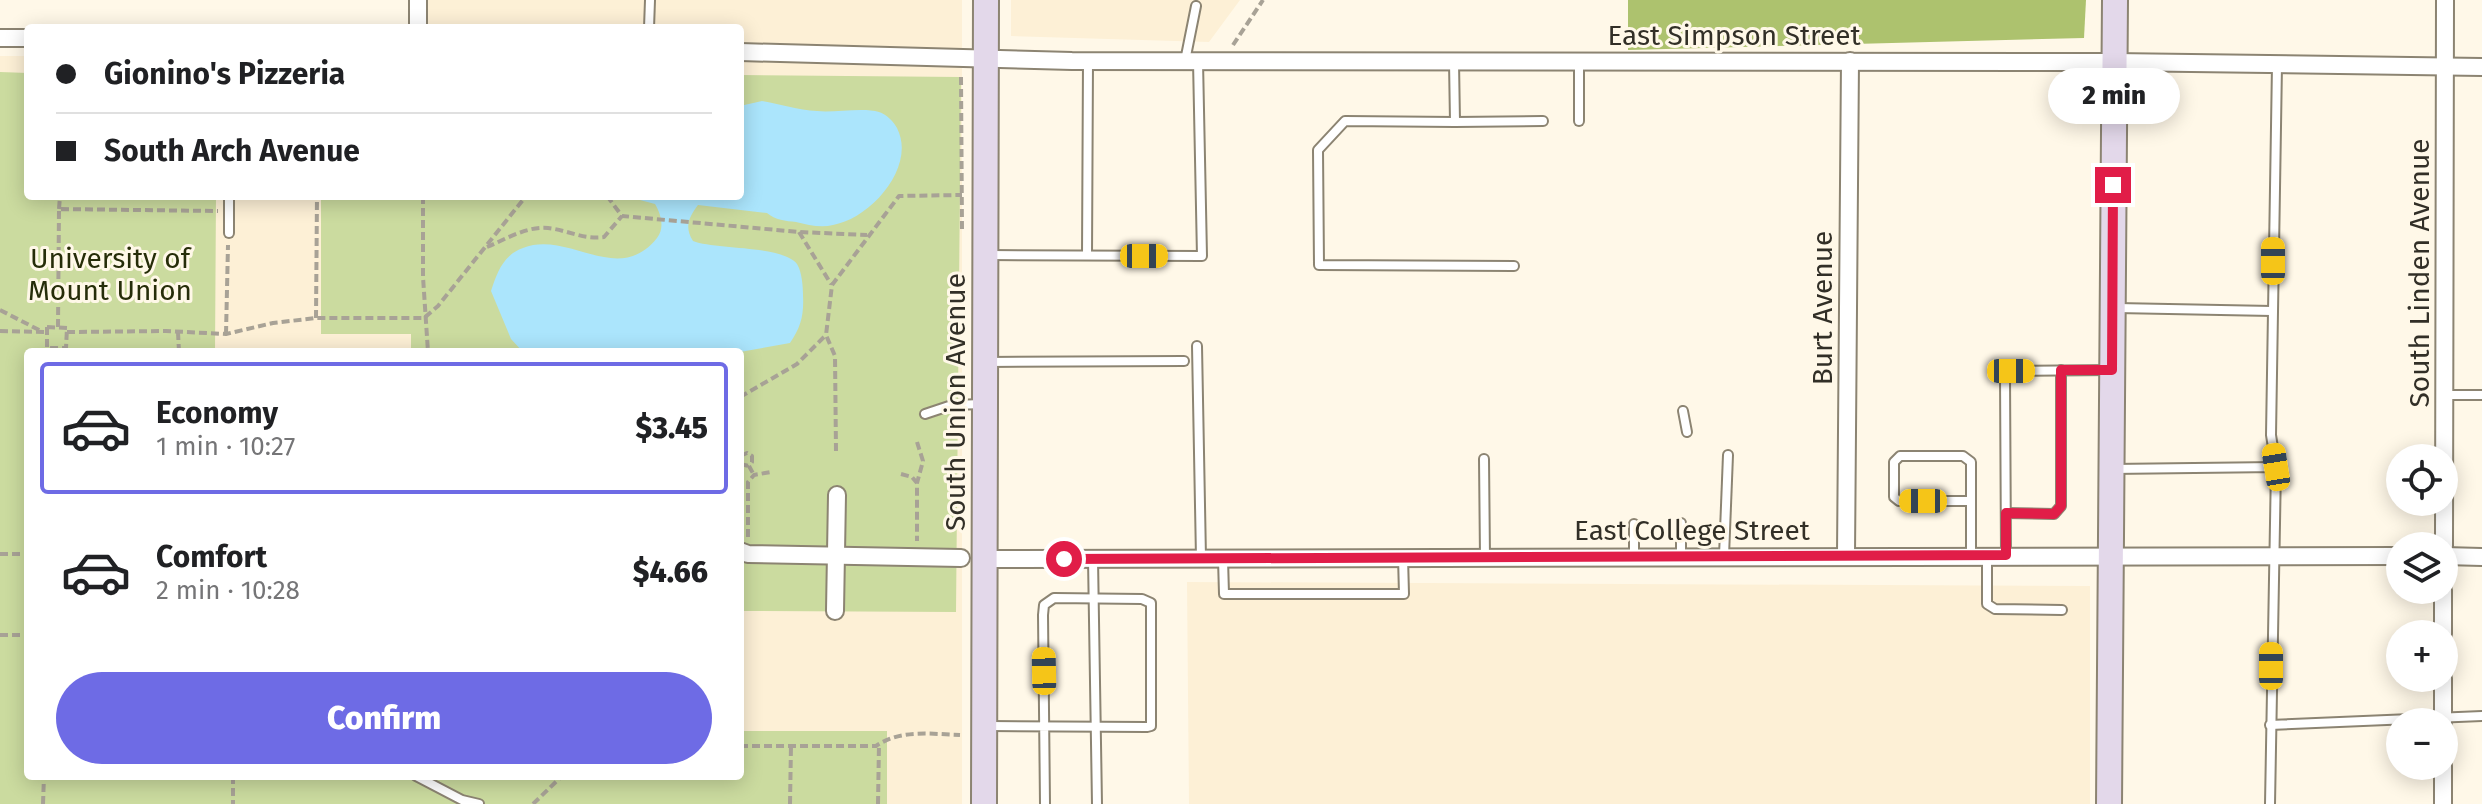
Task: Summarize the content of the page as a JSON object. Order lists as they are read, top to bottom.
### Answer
{
  "streets": {
    "main road": ["South Union Avenue"],
    "street": [
      "East Simpson Street",
      "South Linden Avenue",
      "Burt Avenue",
      "East College Street"
    ]
  },
  "crossings": [
    ["East Simpson Street", "South Linden Avenue"],
    ["East Simpson Street", "Burt Avenue"],
    ["East Simpson Street", "South Union Avenue"],
    ["Burt Avenue", "East College Street"],
    ["South Union Avenue", "East College Street"]
  ],
  "parks": ["University of Mount Union"],
  "page": {
    "banner": ["Gionino's Pizzeria", "South Arch Avenue"],
    "bubble": "2 min",
    "list": [
      {
        "name": "Economy",
        "note": "1 min · 10:27",
        "value": "$3.45"
      },
      {
        "name": "Comfort",
        "note": "2 min · 10:28",
        "value": "$4.66"
      }
    ],
    "map_buttons": ["+", "−"],
    "buttons": "Confirm"
  }
}
